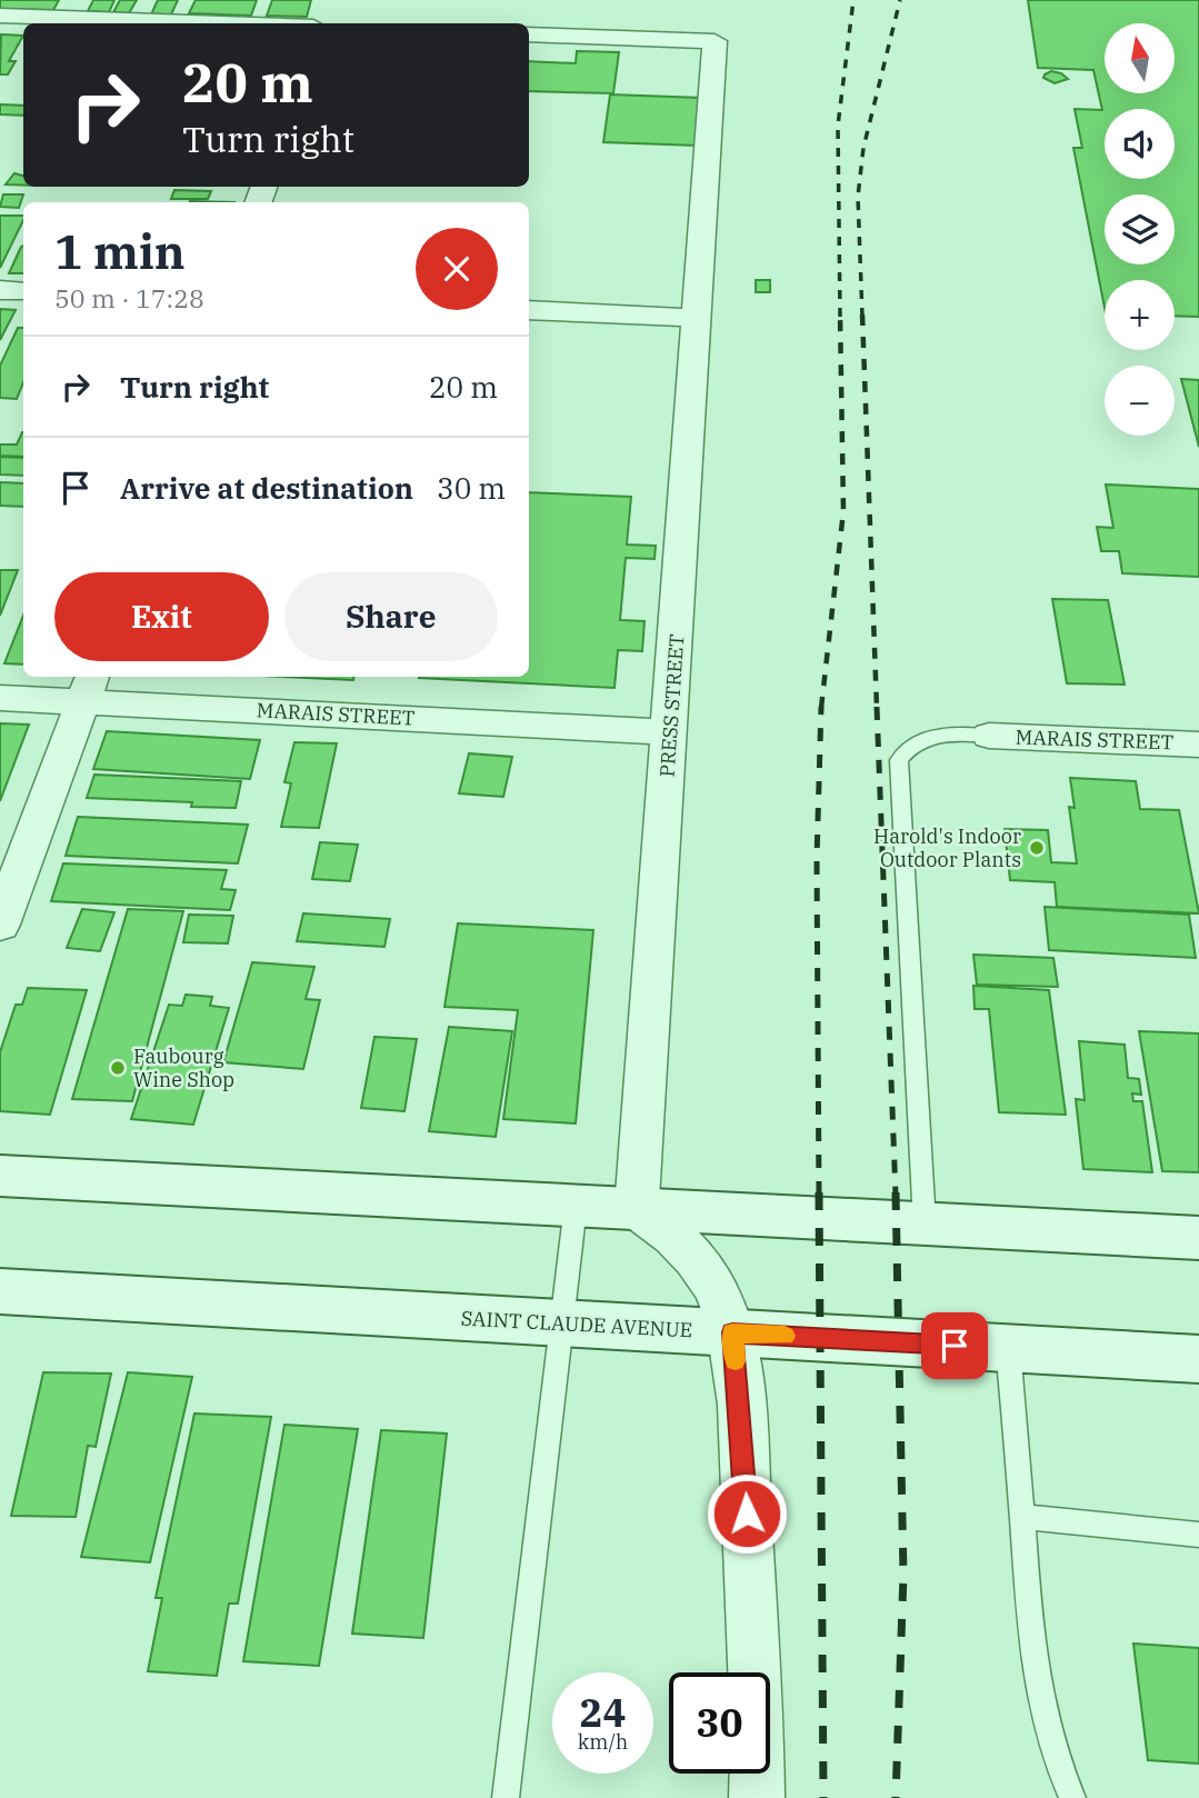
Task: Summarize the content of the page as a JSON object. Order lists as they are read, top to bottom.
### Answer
{
  "streets": {
    "main road": ["SAINT CLAUDE AVENUE"],
    "street": ["PRESS STREET", "MARAIS STREET"]
  },
  "crossings": [
    ["PRESS STREET", "MARAIS STREET"]
  ],
  "places": ["Harold's Indoor Outdoor Plants", "Faubourg Wine Shop"],
  "north": "top",
  "page": {
    "map_buttons": ["+", "−"],
    "turn": ["20 m", "Turn right"],
    "heading": ["1 min", "50 m · 17:28"],
    "list": [
      {
        "name": "Turn right",
        "value": "20 m"
      },
      {
        "name": "Arrive at destination",
        "value": "30 m"
      }
    ],
    "buttons": ["Exit", "Share"],
    "speed": "24 km/h",
    "limit": "30"
  }
}
